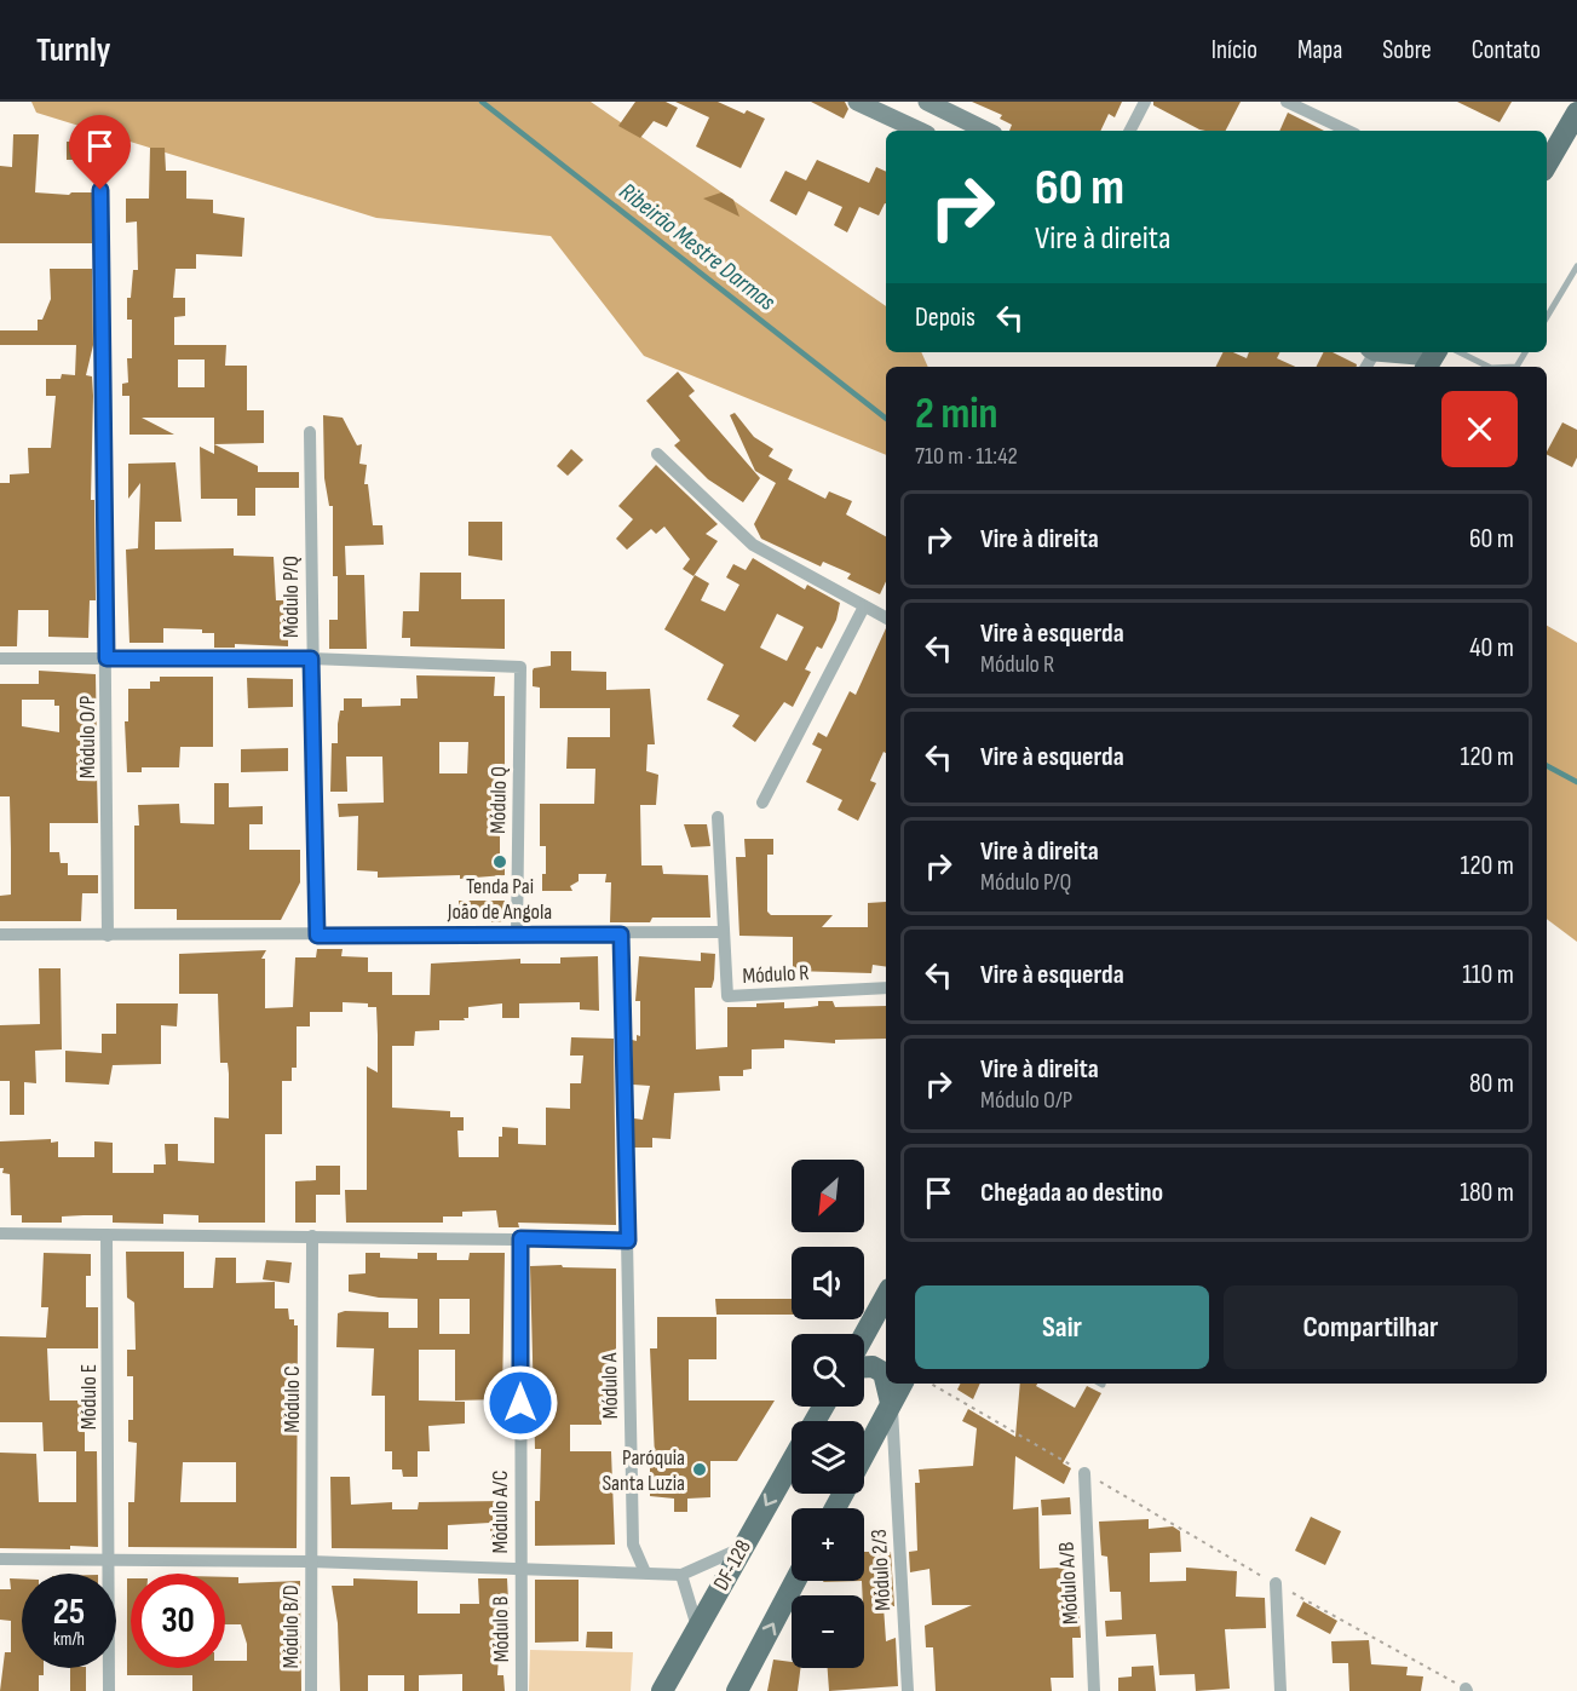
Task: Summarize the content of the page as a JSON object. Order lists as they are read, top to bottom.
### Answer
{
  "streets": {
    "main road": ["DF-128"],
    "street": [
      "Módulo P/Q",
      "Módulo O/P",
      "Módulo Q",
      "Módulo R",
      "Módulo A",
      "Módulo E",
      "Módulo C",
      "Módulo A/C",
      "Módulo 2/3",
      "Módulo A/B",
      "Módulo B/D",
      "Módulo B"
    ]
  },
  "crossings": [
    ["Módulo P/Q", "Módulo Q"],
    ["Módulo C", "Módulo B/D"],
    ["Módulo A/C", "Módulo B"]
  ],
  "one_way": ["DF-128"],
  "water": ["Ribeirão Mestre Darmas"],
  "places": ["Tenda Pai João de Angola", "Paróquia Santa Luzia"],
  "north": "bottom left",
  "page": {
    "header": "Turnly",
    "nav": [
      "Início",
      "Mapa",
      "Sobre",
      "Contato"
    ],
    "turn": ["60 m", "Vire à direita"],
    "then": "Depois",
    "heading": ["2 min", "710 m · 11:42"],
    "list": [
      {
        "name": "Vire à direita",
        "value": "60 m"
      },
      {
        "name": "Vire à esquerda",
        "note": "Módulo R",
        "value": "40 m"
      },
      {
        "name": "Vire à esquerda",
        "value": "120 m"
      },
      {
        "name": "Vire à direita",
        "note": "Módulo P/Q",
        "value": "120 m"
      },
      {
        "name": "Vire à esquerda",
        "value": "110 m"
      },
      {
        "name": "Vire à direita",
        "note": "Módulo O/P",
        "value": "80 m"
      },
      {
        "name": "Chegada ao destino",
        "value": "180 m"
      }
    ],
    "map_buttons": ["+", "−"],
    "buttons": ["Sair", "Compartilhar"],
    "speed": "25 km/h",
    "limit": "30"
  }
}
